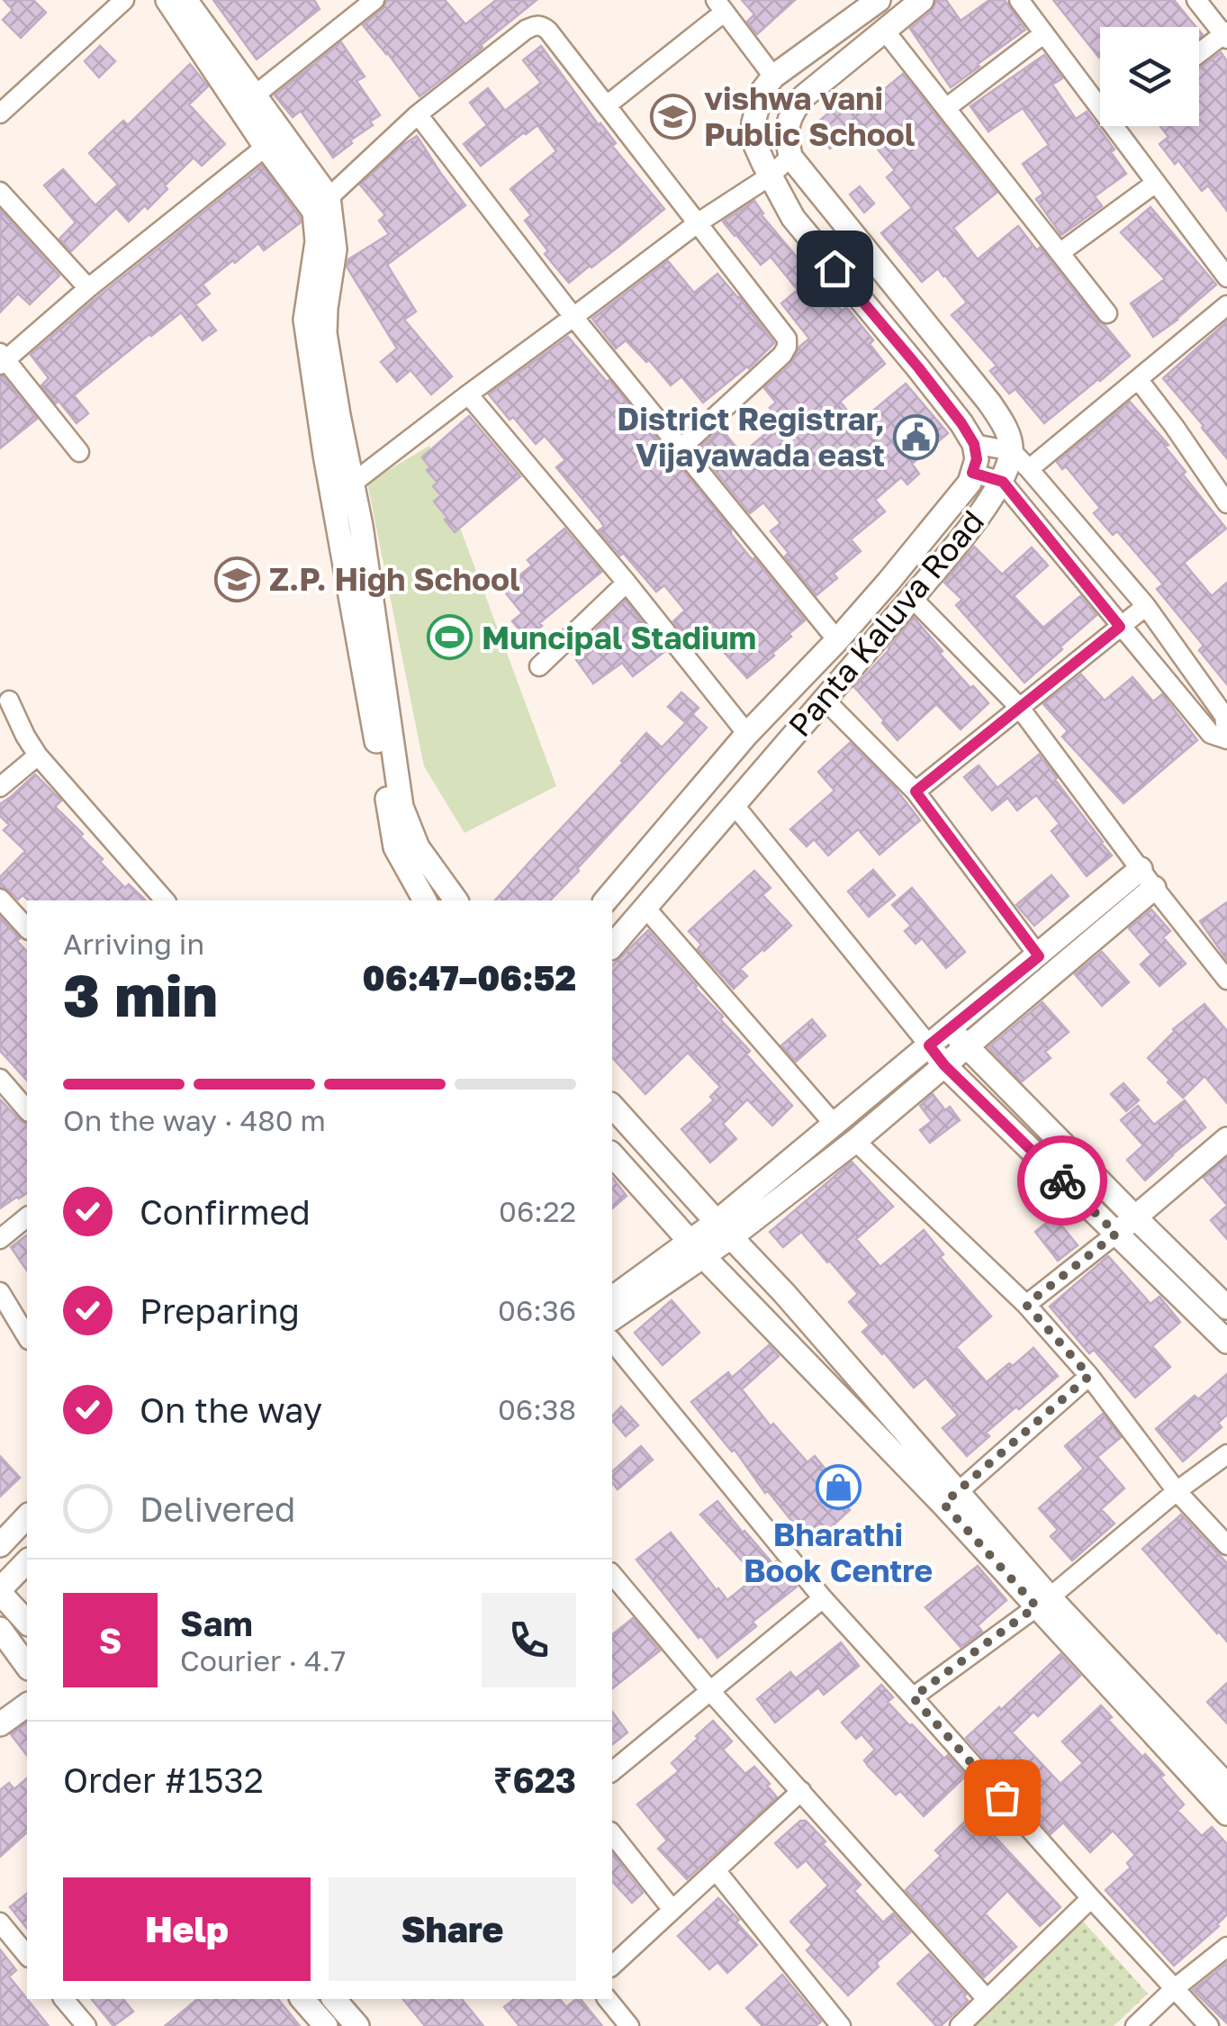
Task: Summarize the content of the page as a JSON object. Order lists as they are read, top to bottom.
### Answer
{
  "streets": {
    "street": ["Panta Kaluva Road"]
  },
  "places": {
    "school or university": ["vishwa vani Public School", "Z.P. High School"],
    "public building": ["District Registrar, Vijayawada east"],
    "sports": ["Muncipal Stadium"],
    "shop": ["Bharathi Book Centre"]
  },
  "page": {
    "heading": ["3 min", "Arriving in", "06:47–06:52"],
    "panel": [
      "Sam",
      "Courier · 4.7",
      "Order #1532",
      "₹623"
    ],
    "bar": "On the way · 480 m",
    "list": [
      ["Confirmed", "06:22"],
      ["Preparing", "06:36"],
      ["On the way", "06:38"],
      "Delivered"
    ],
    "round": "S",
    "buttons": ["Help", "Share"]
  }
}
